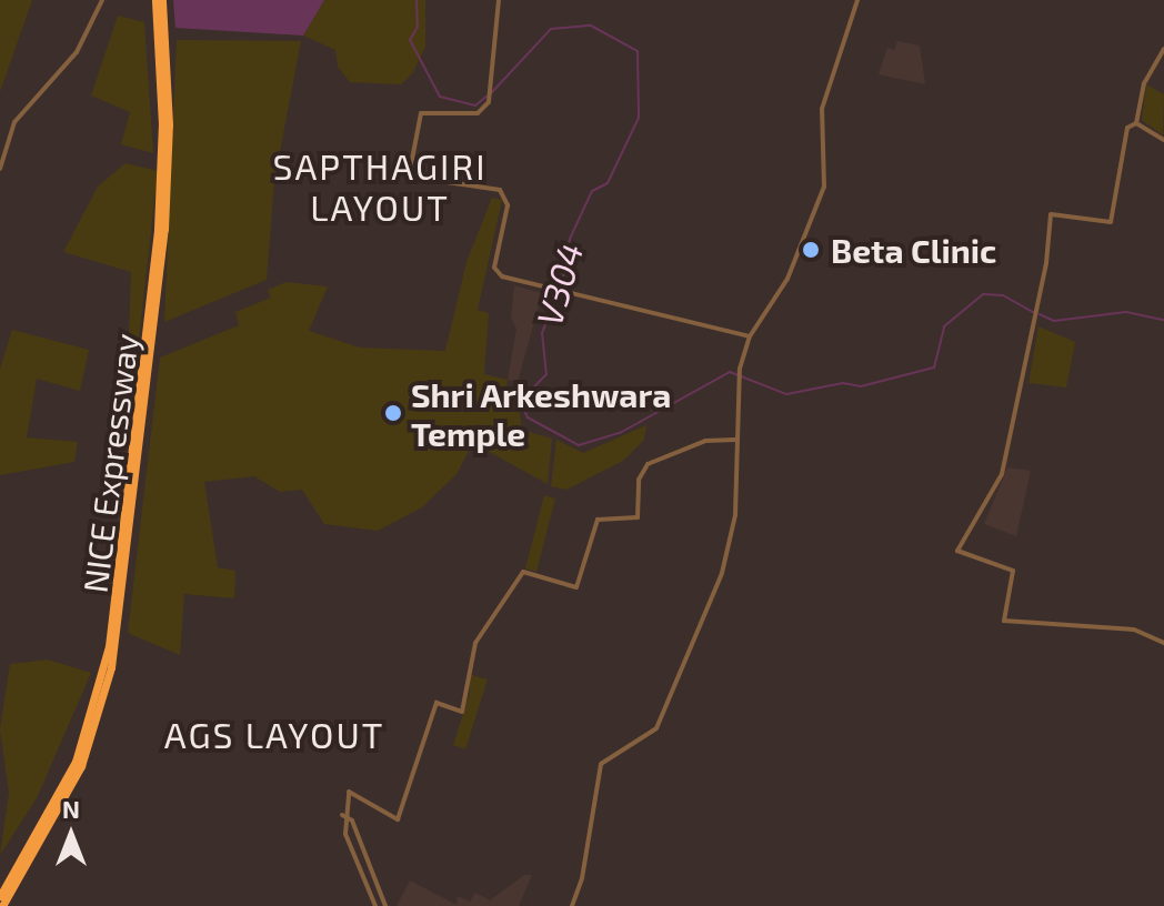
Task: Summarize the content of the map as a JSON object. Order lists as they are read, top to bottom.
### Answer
{
  "streets": {
    "highway": ["NICE Expressway"]
  },
  "districts": ["SAPTHAGIRI LAYOUT", "AGS LAYOUT"],
  "water": ["V304"],
  "places": ["Beta Clinic", "Shri Arkeshwara Temple"],
  "north": "top"
}
